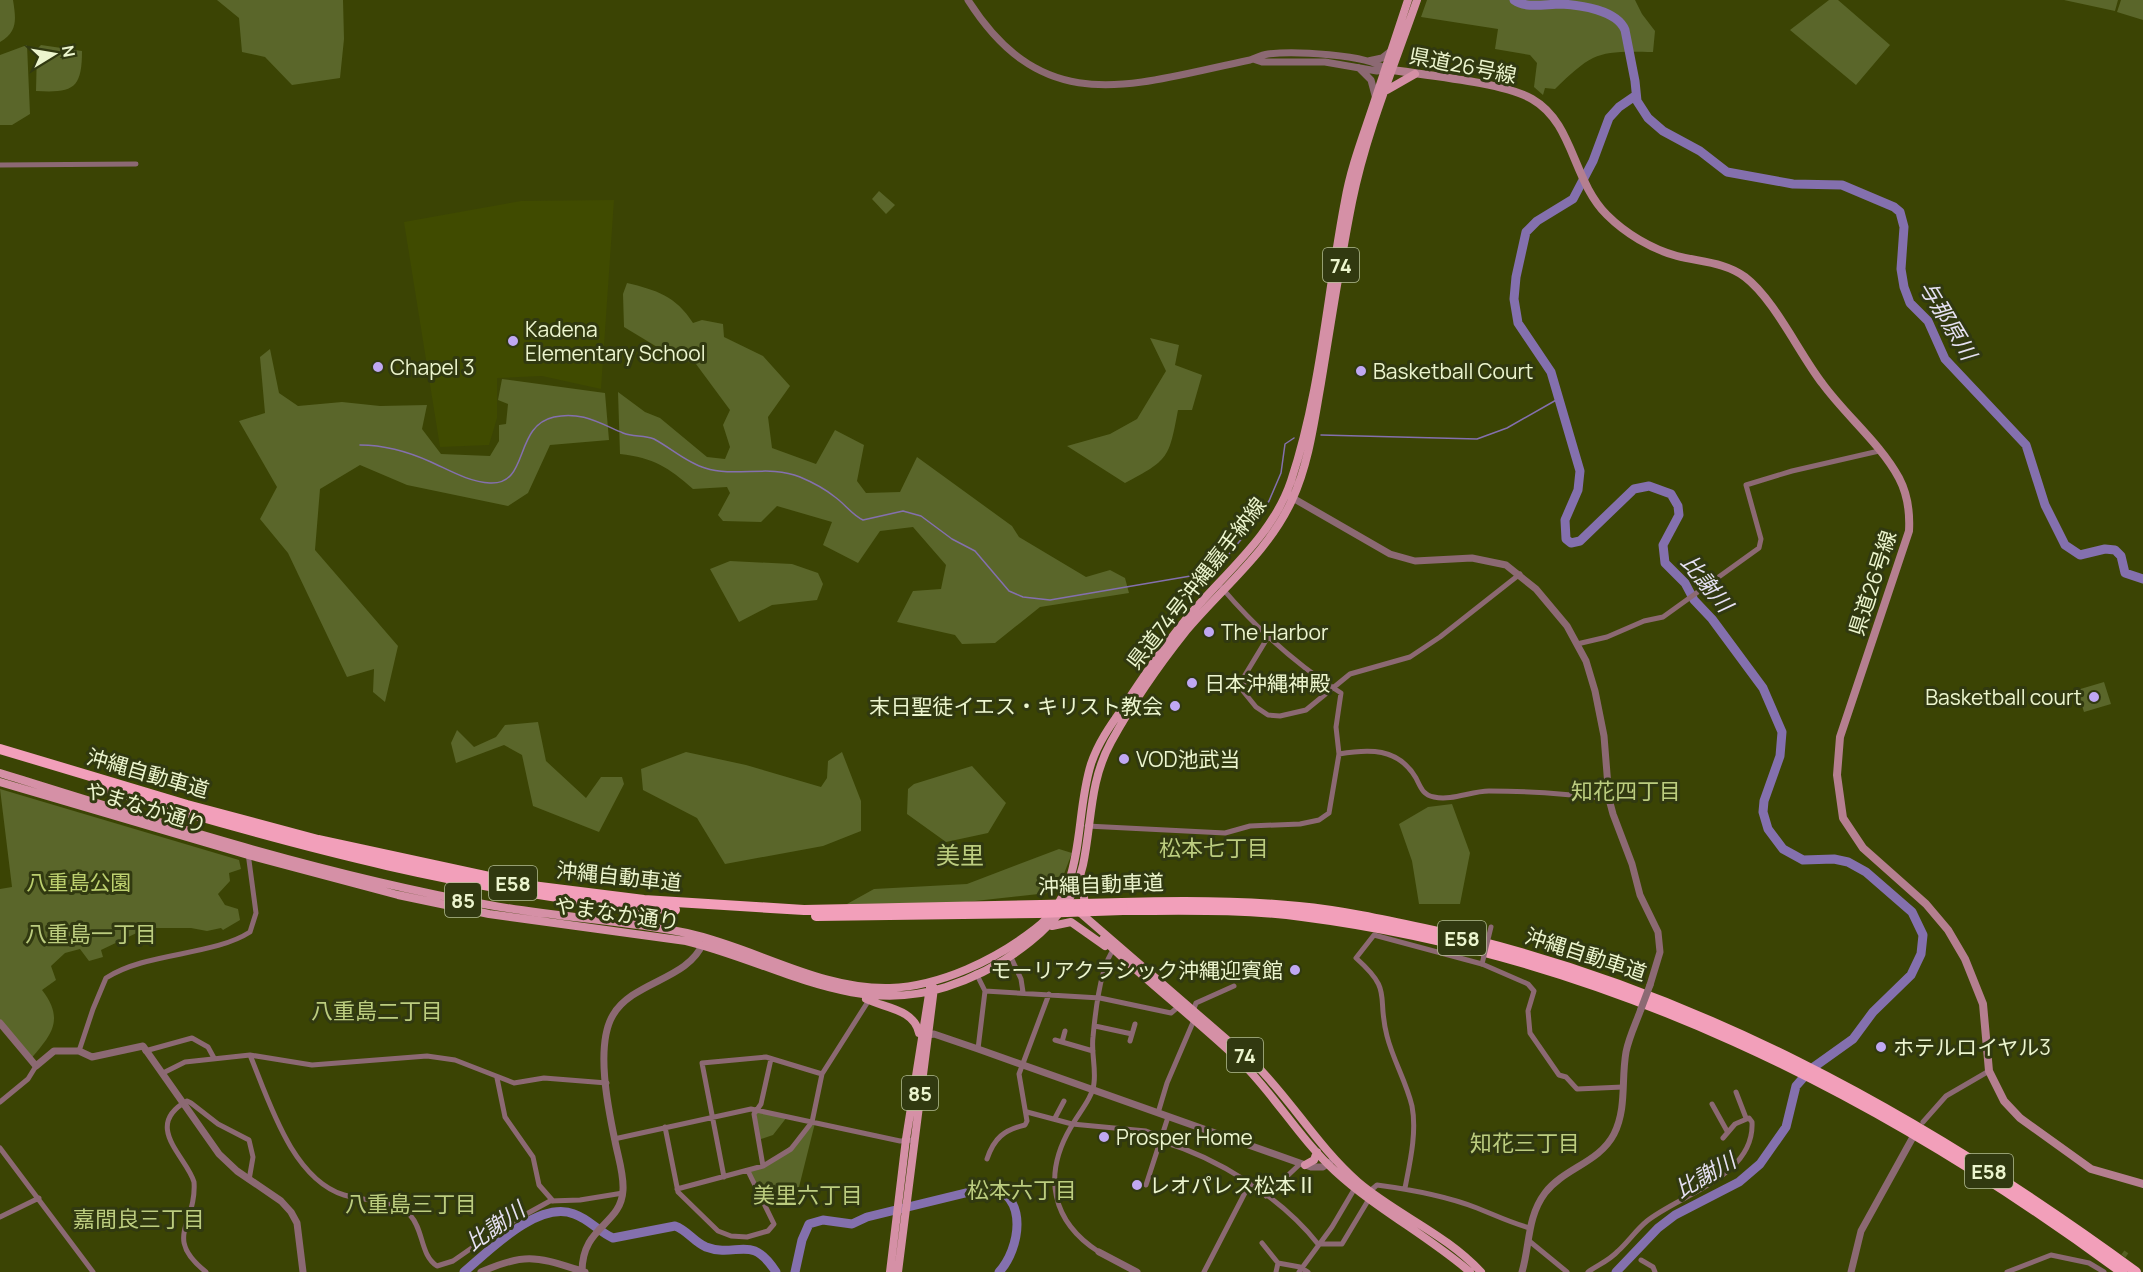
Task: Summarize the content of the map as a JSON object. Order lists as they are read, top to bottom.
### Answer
{
  "streets": {
    "highway": ["沖縄自動車道", "E58"],
    "main road": [
      "県道26号線",
      "74",
      "県道74号沖縄嘉手納線",
      "やまなか通り",
      "85"
    ]
  },
  "crossings": [
    ["県道26号線", "74"],
    ["県道26号線", "県道74号沖縄嘉手納線"],
    ["74", "県道74号沖縄嘉手納線"],
    ["74", "やまなか通り"],
    ["県道74号沖縄嘉手納線", "やまなか通り"],
    ["やまなか通り", "85"]
  ],
  "districts": [
    "知花四丁目",
    "松本七丁目",
    "美里",
    "八重島一丁目",
    "八重島二丁目",
    "知花三丁目",
    "松本六丁目",
    "美里六丁目",
    "八重島三丁目",
    "嘉間良三丁目"
  ],
  "water": ["与那原川", "比謝川"],
  "parks": ["八重島公園"],
  "places": [
    "Kadena Elementary School",
    "Chapel 3",
    "Basketball Court",
    "The Harbor",
    "日本沖縄神殿",
    "Basketball court",
    "末日聖徒イエス・キリスト教会",
    "VOD池武当",
    "モーリアクラシック沖縄迎賓館",
    "ホテルロイヤル3",
    "Prosper Home",
    "レオパレス松本Ⅱ"
  ],
  "north": "right"
}
